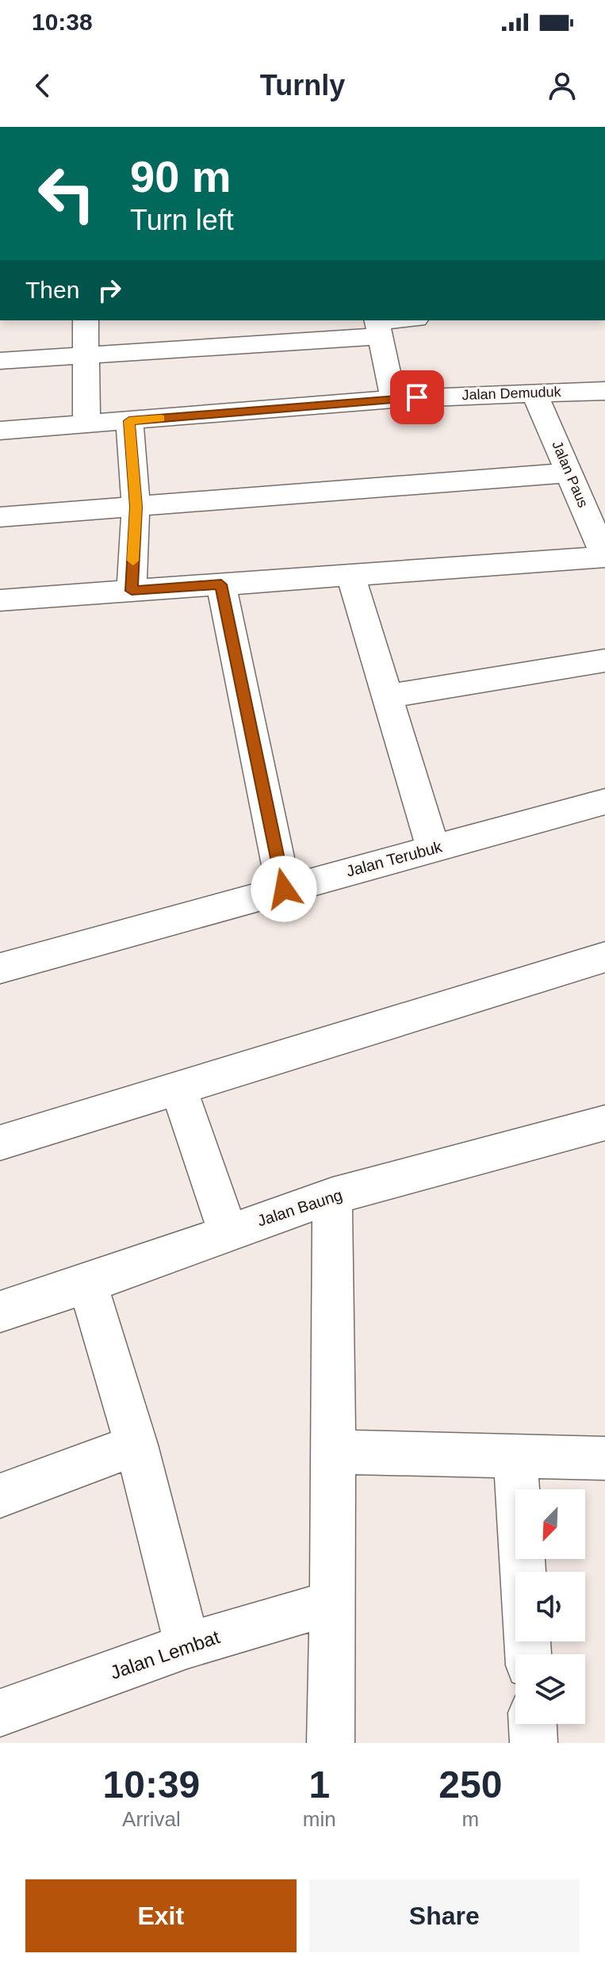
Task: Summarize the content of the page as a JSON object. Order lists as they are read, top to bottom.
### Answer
{
  "streets": {
    "street": [
      "Jalan Demuduk",
      "Jalan Paus",
      "Jalan Terubuk",
      "Jalan Baung",
      "Jalan Lembat"
    ]
  },
  "crossings": [
    ["Jalan Demuduk", "Jalan Paus"]
  ],
  "north": "bottom left",
  "page": {
    "status": "10:38",
    "header": "Turnly",
    "turn": ["90 m", "Turn left"],
    "then": "Then",
    "eta": [
      "10:39",
      "Arrival",
      "1",
      "min",
      "250",
      "m"
    ],
    "buttons": ["Exit", "Share"]
  }
}
